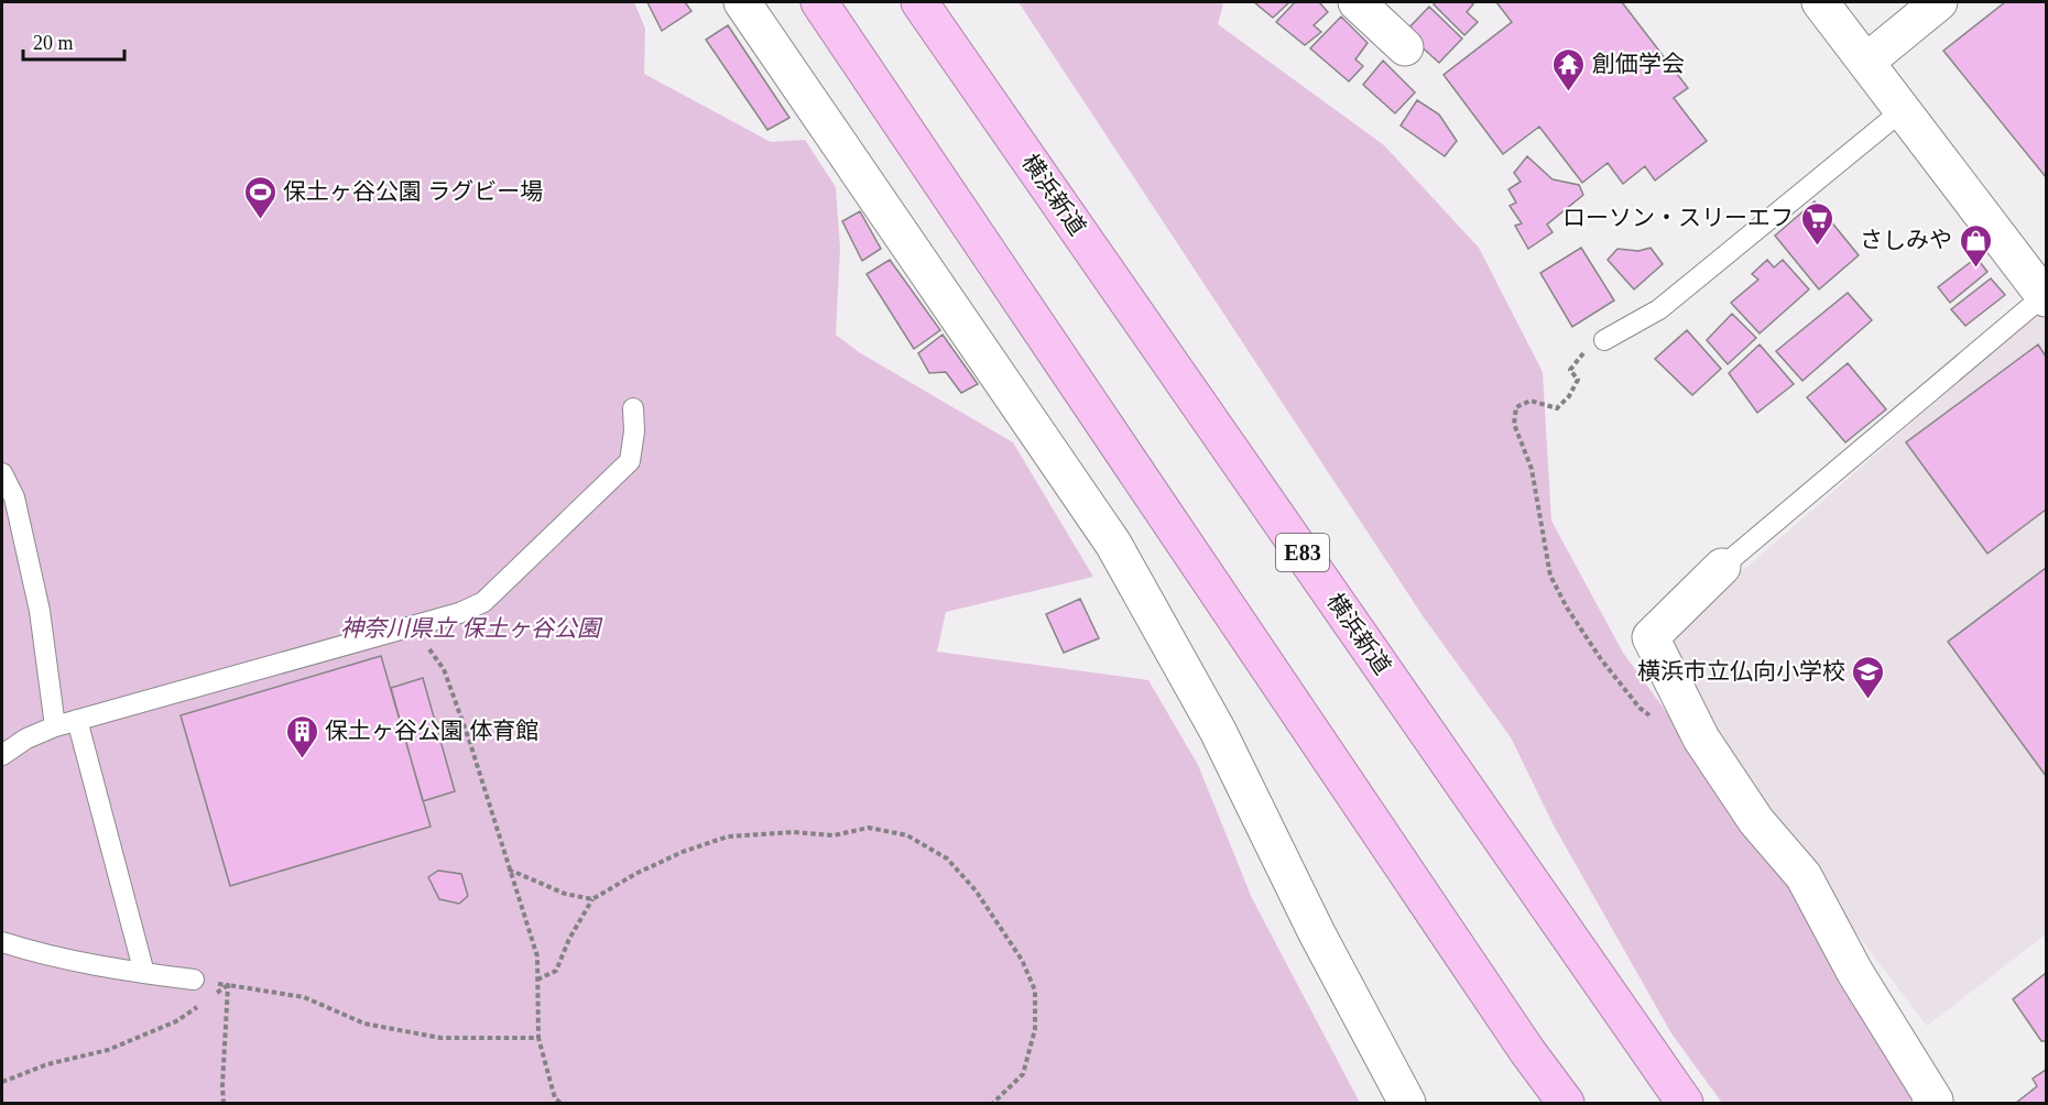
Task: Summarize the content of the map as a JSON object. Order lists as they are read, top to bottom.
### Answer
{
  "streets": {
    "highway": ["横浜新道", "E83"]
  },
  "parks": ["神奈川県立 保土ヶ谷公園"],
  "places": {
    "temple": ["創価学会"],
    "sports": ["保土ヶ谷公園 ラグビー場"],
    "supermarket": ["ローソン・スリーエフ"],
    "shop": ["さしみや"],
    "school or university": ["横浜市立仏向小学校"],
    "building": ["保土ヶ谷公園 体育館"]
  },
  "scale_bar": "20 m"
}
